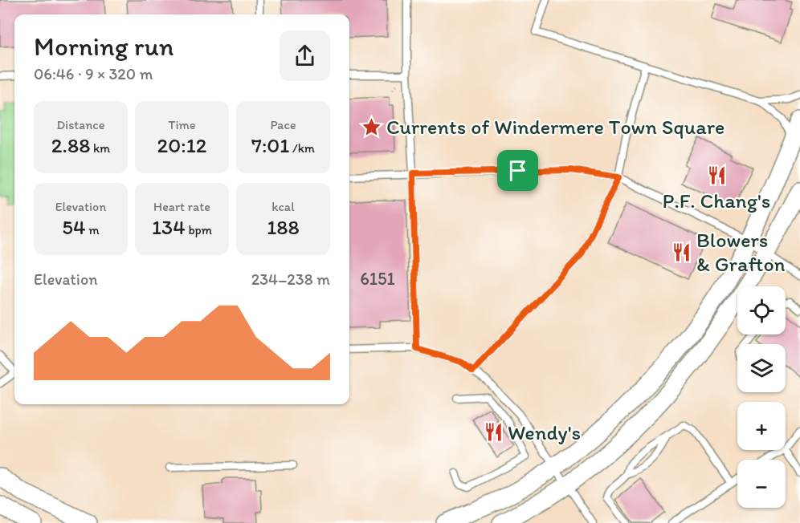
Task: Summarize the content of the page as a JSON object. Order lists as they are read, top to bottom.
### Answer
{
  "places": {
    "place": ["Currents of Windermere Town Square"],
    "restaurant": ["P.F. Chang's", "Blowers & Grafton", "Wendy's"]
  },
  "house_numbers": ["6151"],
  "page": {
    "heading": ["Morning run", "06:46 · 9 × 320 m"],
    "stats": [
      ["Distance", "2.88 km"],
      ["Time", "20:12"],
      ["Pace", "7:01 /km"],
      ["Elevation", "54 m"],
      ["Heart rate", "134 bpm"],
      ["kcal", "188"]
    ],
    "chart": ["Elevation", "234–238 m"],
    "map_buttons": ["+", "−"]
  }
}
